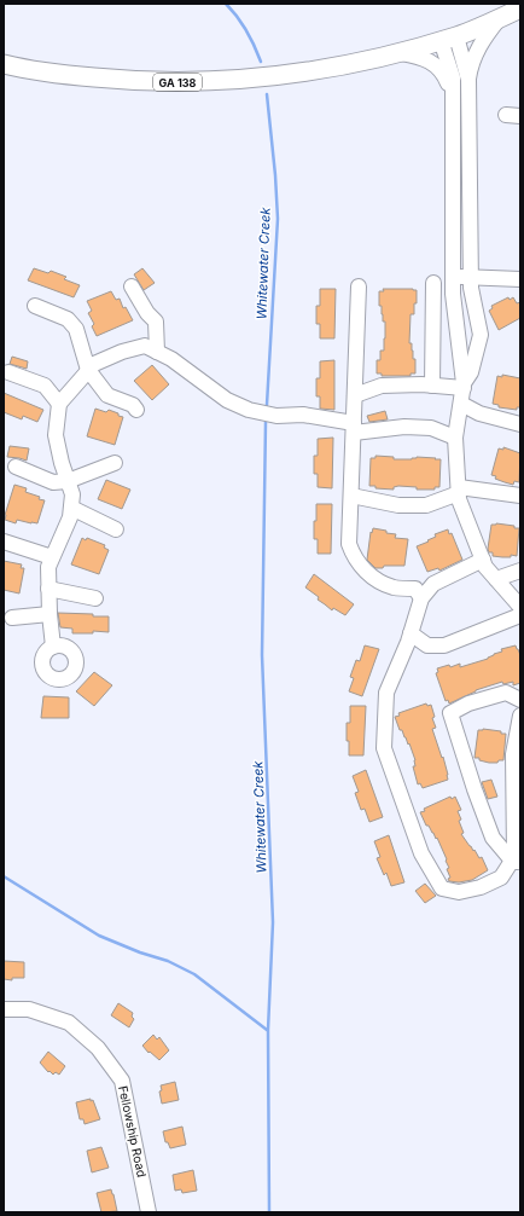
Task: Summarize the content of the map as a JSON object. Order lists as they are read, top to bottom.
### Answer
{
  "streets": {
    "main road": ["GA 138"],
    "street": ["Fellowship Road"]
  },
  "water": ["Whitewater Creek"]
}
